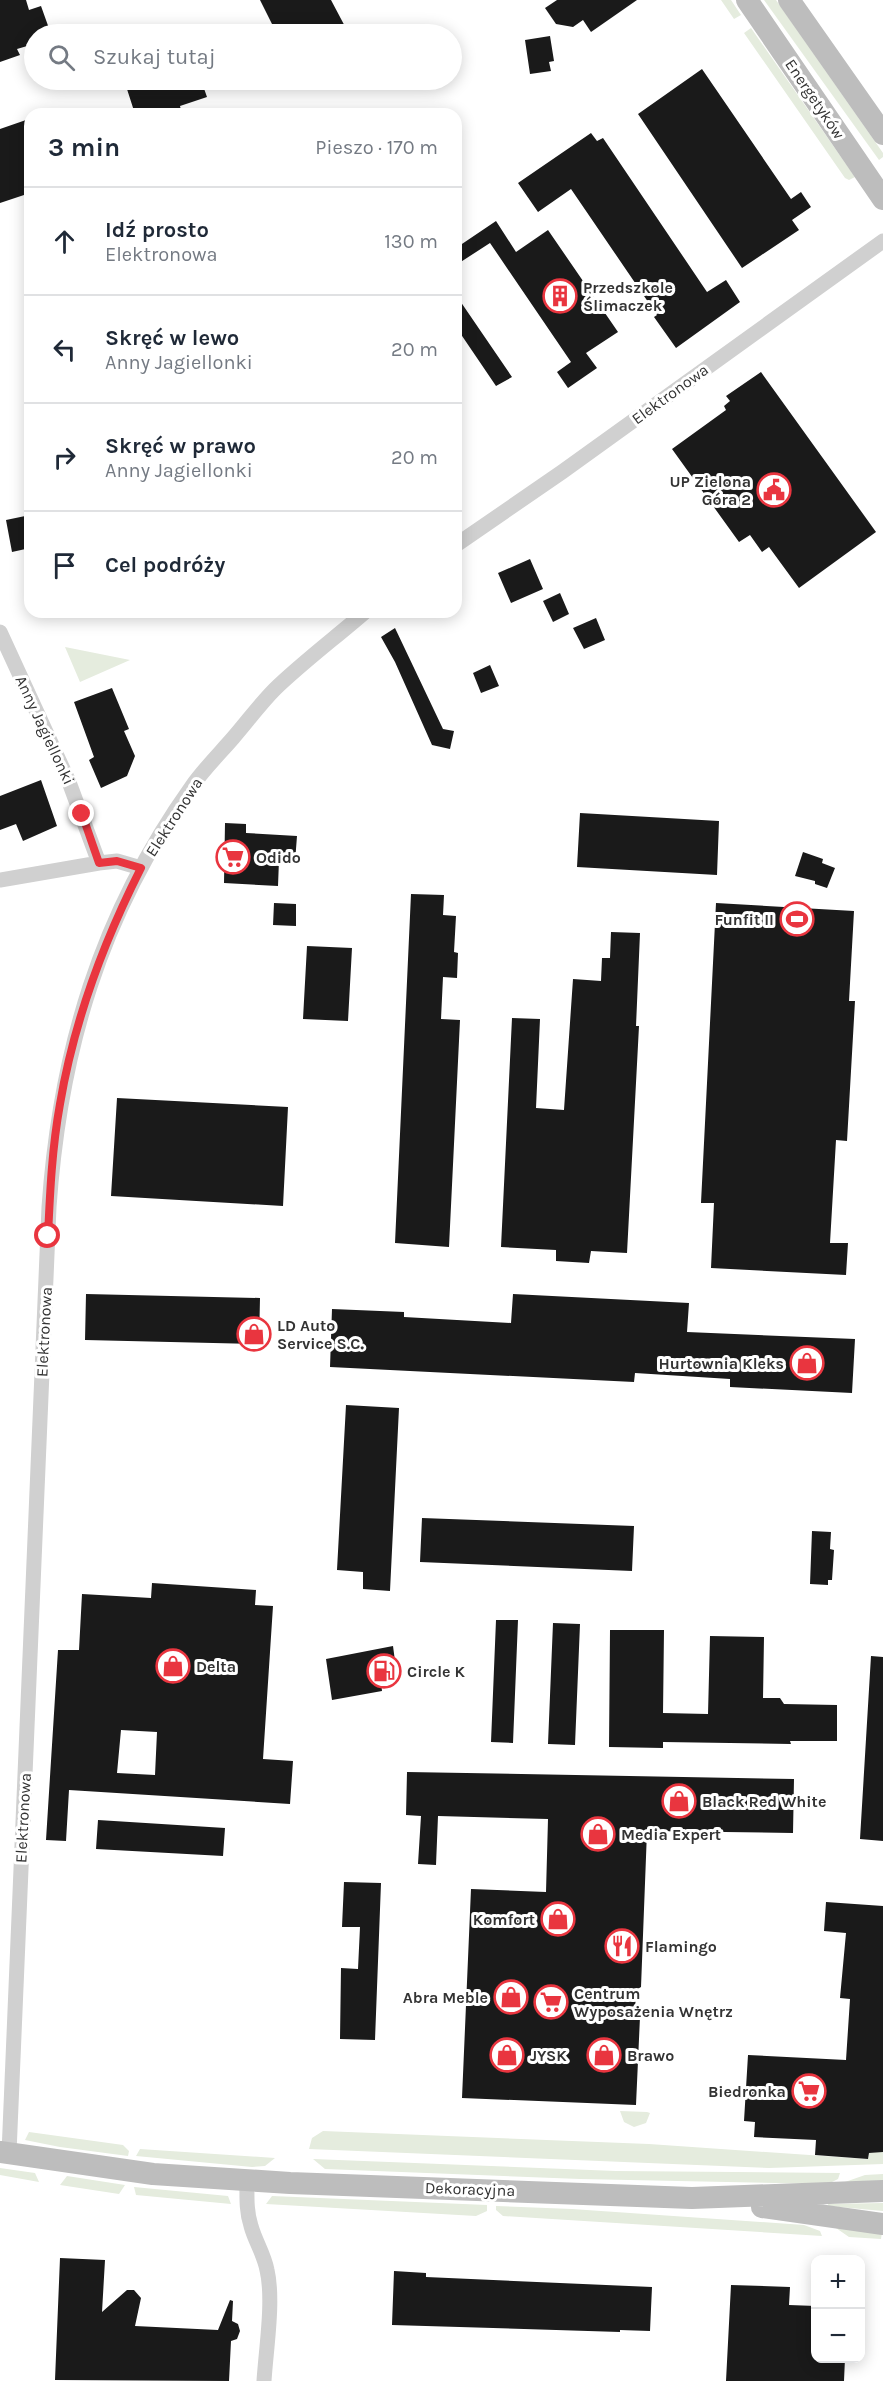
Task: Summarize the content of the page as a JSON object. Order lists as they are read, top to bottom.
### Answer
{
  "streets": {
    "street": [
      "Energetyków",
      "Elektronowa",
      "Anny Jagiellonki",
      "Dekoracyjna"
    ]
  },
  "crossings": [
    ["Elektronowa", "Dekoracyjna"]
  ],
  "places": {
    "building": ["Przedszkole Ślimaczek"],
    "public building": ["UP Zielona Góra 2"],
    "supermarket": ["Odido", "Centrum Wyposażenia Wnętrz", "Biedronka"],
    "sports": ["Funfit II"],
    "shop": [
      "LD Auto Service S.C.",
      "Hurtownia Kleks",
      "Delta",
      "Black Red White",
      "Media Expert",
      "Komfort",
      "Abra Meble",
      "JYSK",
      "Brawo"
    ],
    "fuel station": ["Circle K"],
    "restaurant": ["Flamingo"]
  },
  "page": {
    "search": "Szukaj tutaj",
    "heading": ["3 min", "Pieszo · 170 m"],
    "list": [
      ["Idź prosto", "Elektronowa", "130 m"],
      ["Skręć w lewo", "Anny Jagiellonki", "20 m"],
      ["Skręć w prawo", "Anny Jagiellonki", "20 m"],
      "Cel podróży"
    ],
    "map_buttons": ["+", "−"]
  }
}
